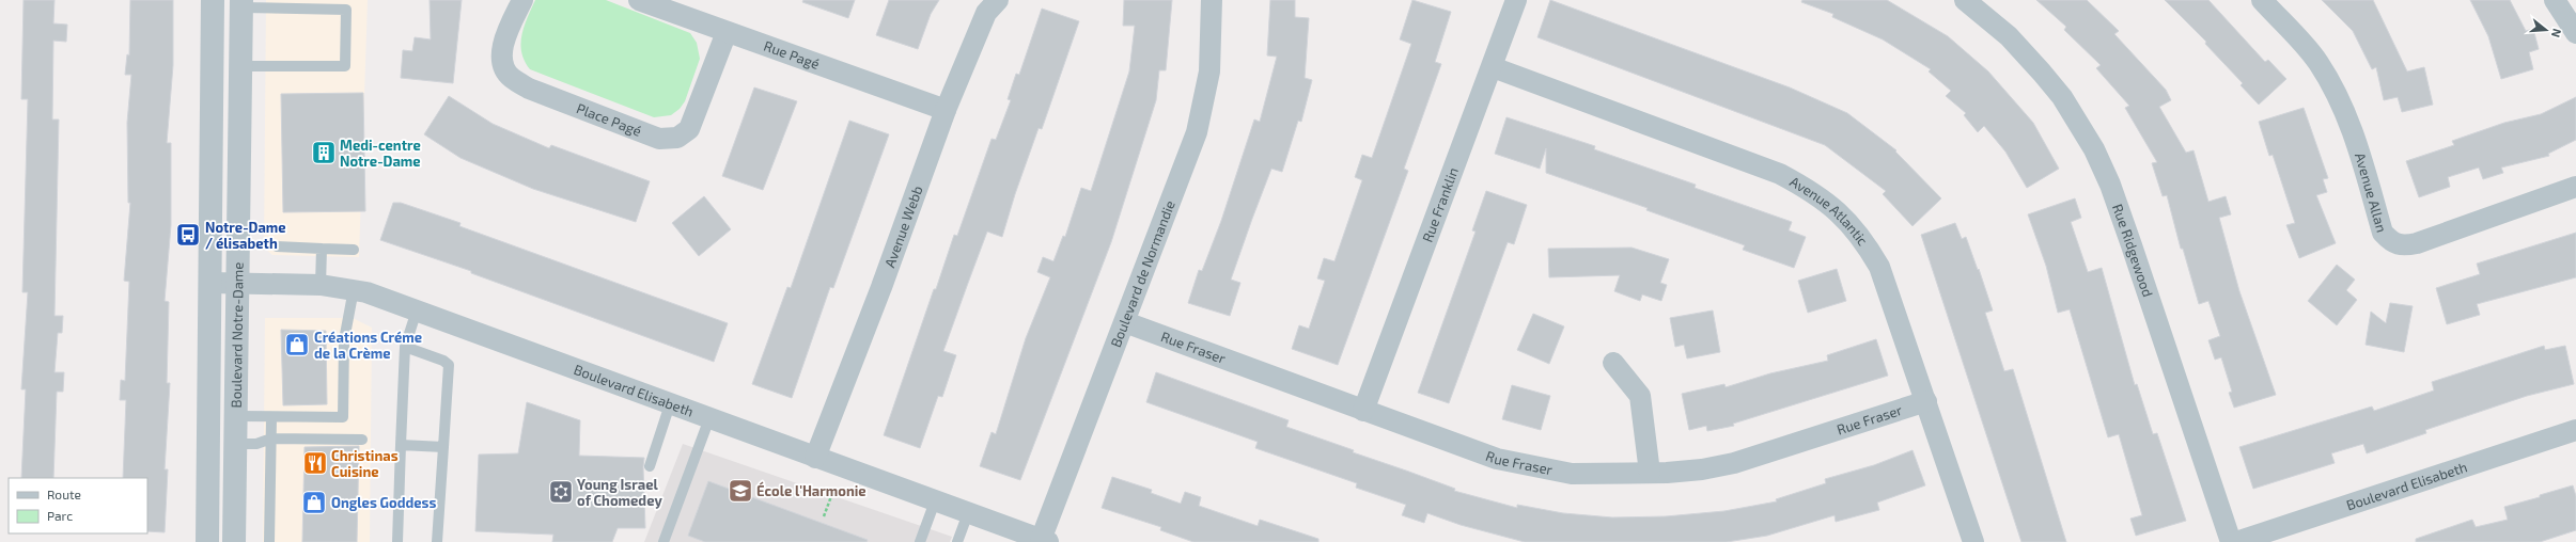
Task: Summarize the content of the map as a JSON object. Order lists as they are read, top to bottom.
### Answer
{
  "streets": {
    "street": [
      "Rue Pagé",
      "Place Pagé",
      "Avenue Allan",
      "Rue Franklin",
      "Avenue Atlantic",
      "Avenue Webb",
      "Rue Ridgewood",
      "Boulevard de Normandie",
      "Boulevard Notre-Dame",
      "Rue Fraser",
      "Boulevard Elisabeth"
    ]
  },
  "crossings": [
    ["Rue Pagé", "Place Pagé"],
    ["Rue Pagé", "Avenue Webb"],
    ["Rue Franklin", "Avenue Atlantic"],
    ["Rue Franklin", "Rue Fraser"],
    ["Avenue Atlantic", "Rue Fraser"],
    ["Avenue Webb", "Boulevard Elisabeth"],
    ["Boulevard de Normandie", "Rue Fraser"],
    ["Boulevard de Normandie", "Boulevard Elisabeth"],
    ["Boulevard Notre-Dame", "Boulevard Elisabeth"]
  ],
  "places": {
    "building": ["Medi-centre Notre-Dame"],
    "bus stop": ["Notre-Dame / élisabeth"],
    "shop": ["Créations Créme de la Crème", "Ongles Goddess"],
    "restaurant": ["Christinas Cuisine"],
    "school or university": ["École l'Harmonie"],
    "synagogue": ["Young Israel of Chomedey"]
  },
  "legend": ["Route", "Parc"],
  "north": "right"
}
